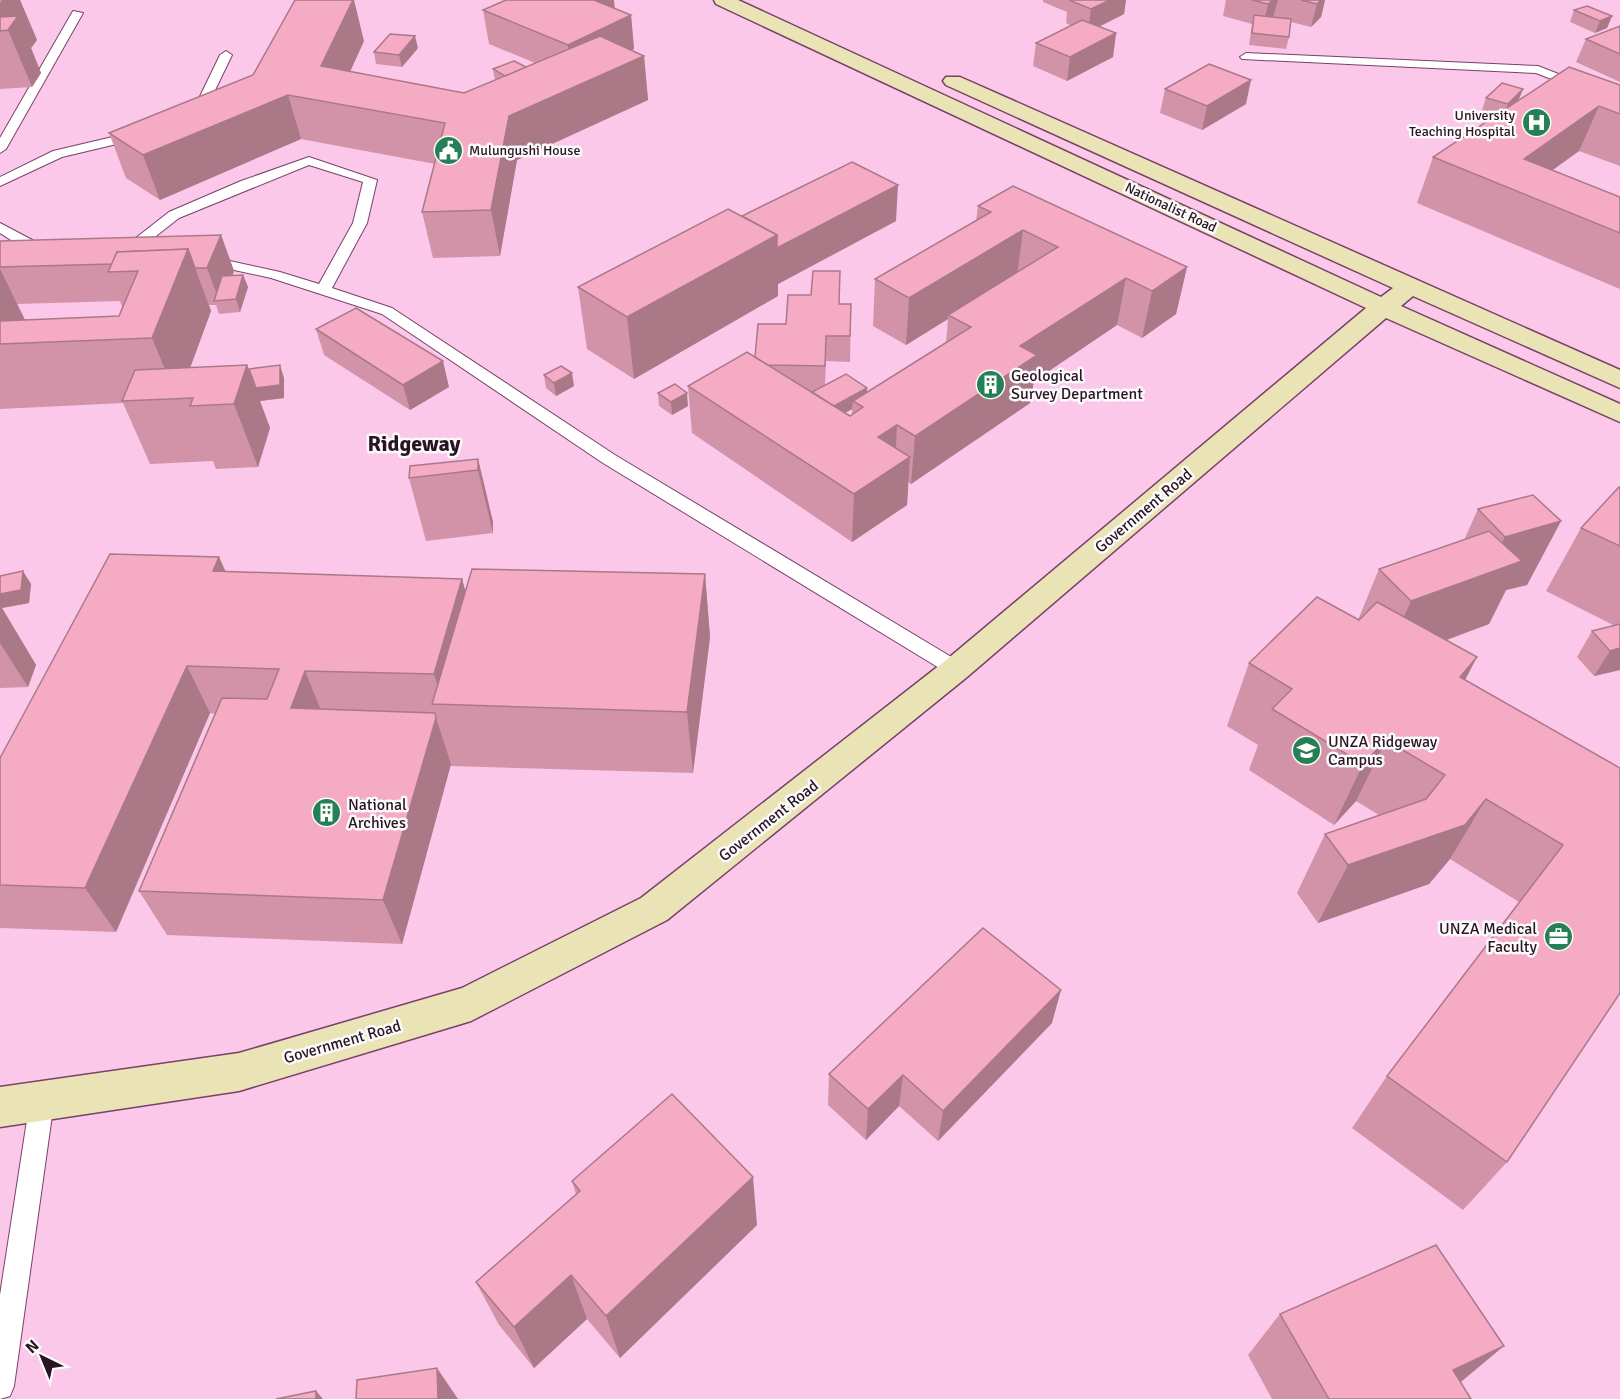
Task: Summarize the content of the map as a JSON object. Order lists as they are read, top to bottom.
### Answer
{
  "streets": {
    "main road": ["Nationalist Road", "Government Road"]
  },
  "crossings": [
    ["Nationalist Road", "Government Road"]
  ],
  "districts": ["Ridgeway"],
  "places": {
    "hospital": ["University Teaching Hospital"],
    "public building": ["Mulungushi House"],
    "building": ["Geological Survey Department", "National Archives"],
    "school or university": ["UNZA Ridgeway Campus"],
    "office": ["UNZA Medical Faculty"]
  },
  "north": "top left"
}
